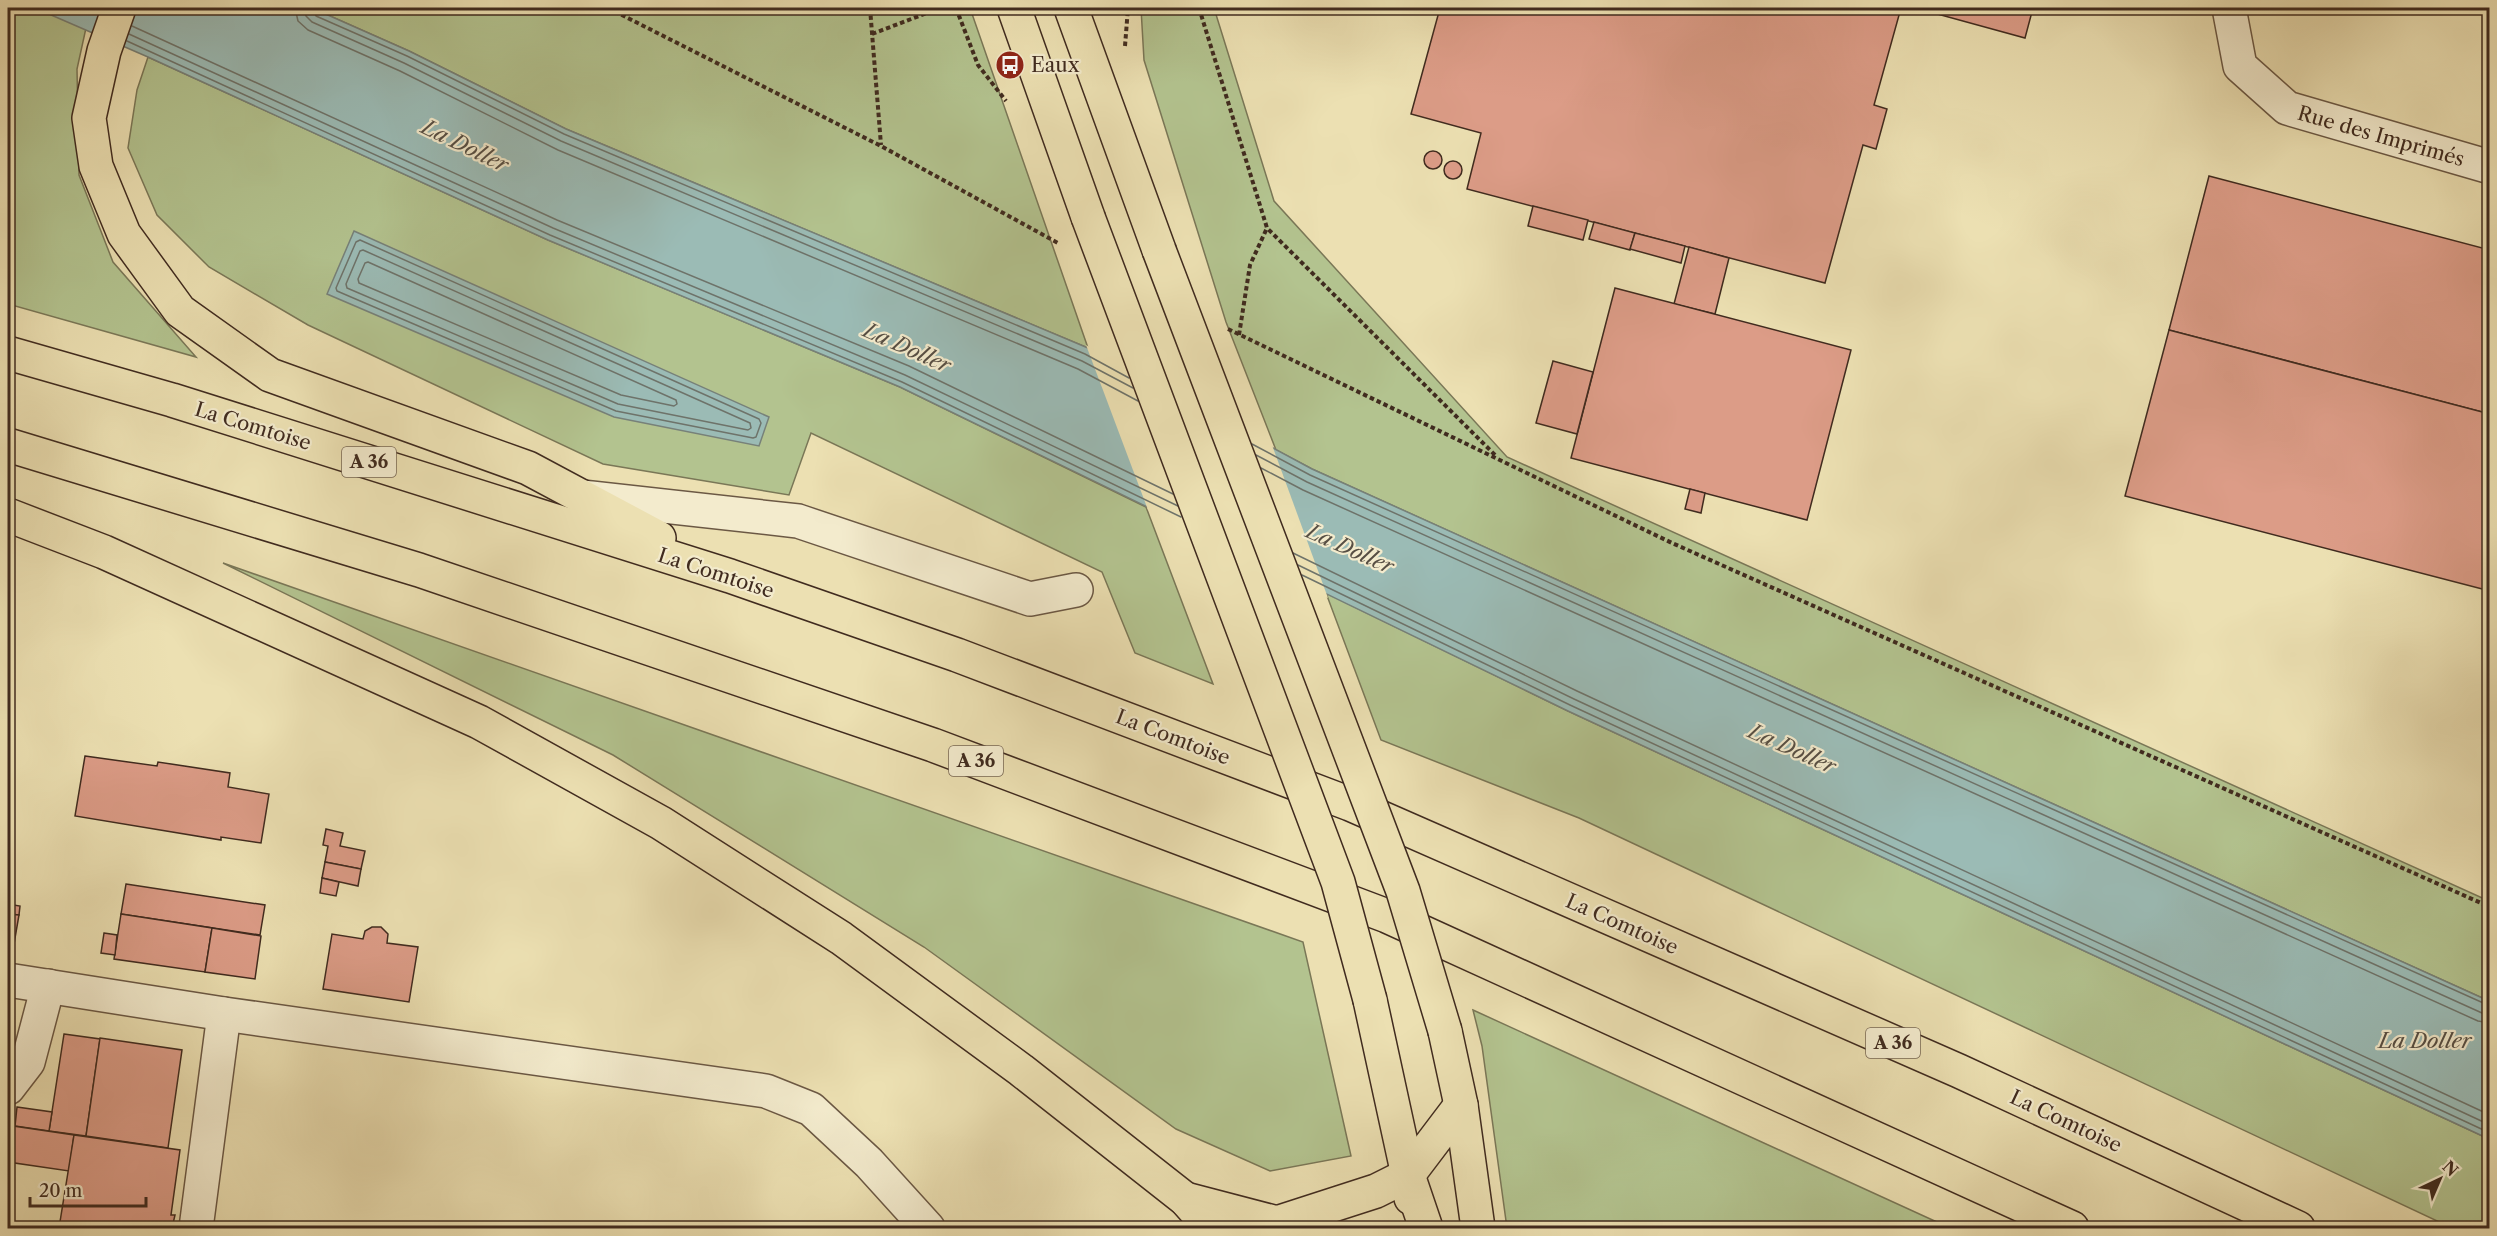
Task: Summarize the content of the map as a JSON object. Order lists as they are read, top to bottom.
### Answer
{
  "streets": {
    "main road": ["La Comtoise", "A 36"],
    "street": ["Rue des Imprimés"]
  },
  "water": ["La Doller"],
  "places": {
    "bus stop": ["Eaux"]
  },
  "scale_bar": "20 m",
  "north": "top right"
}
